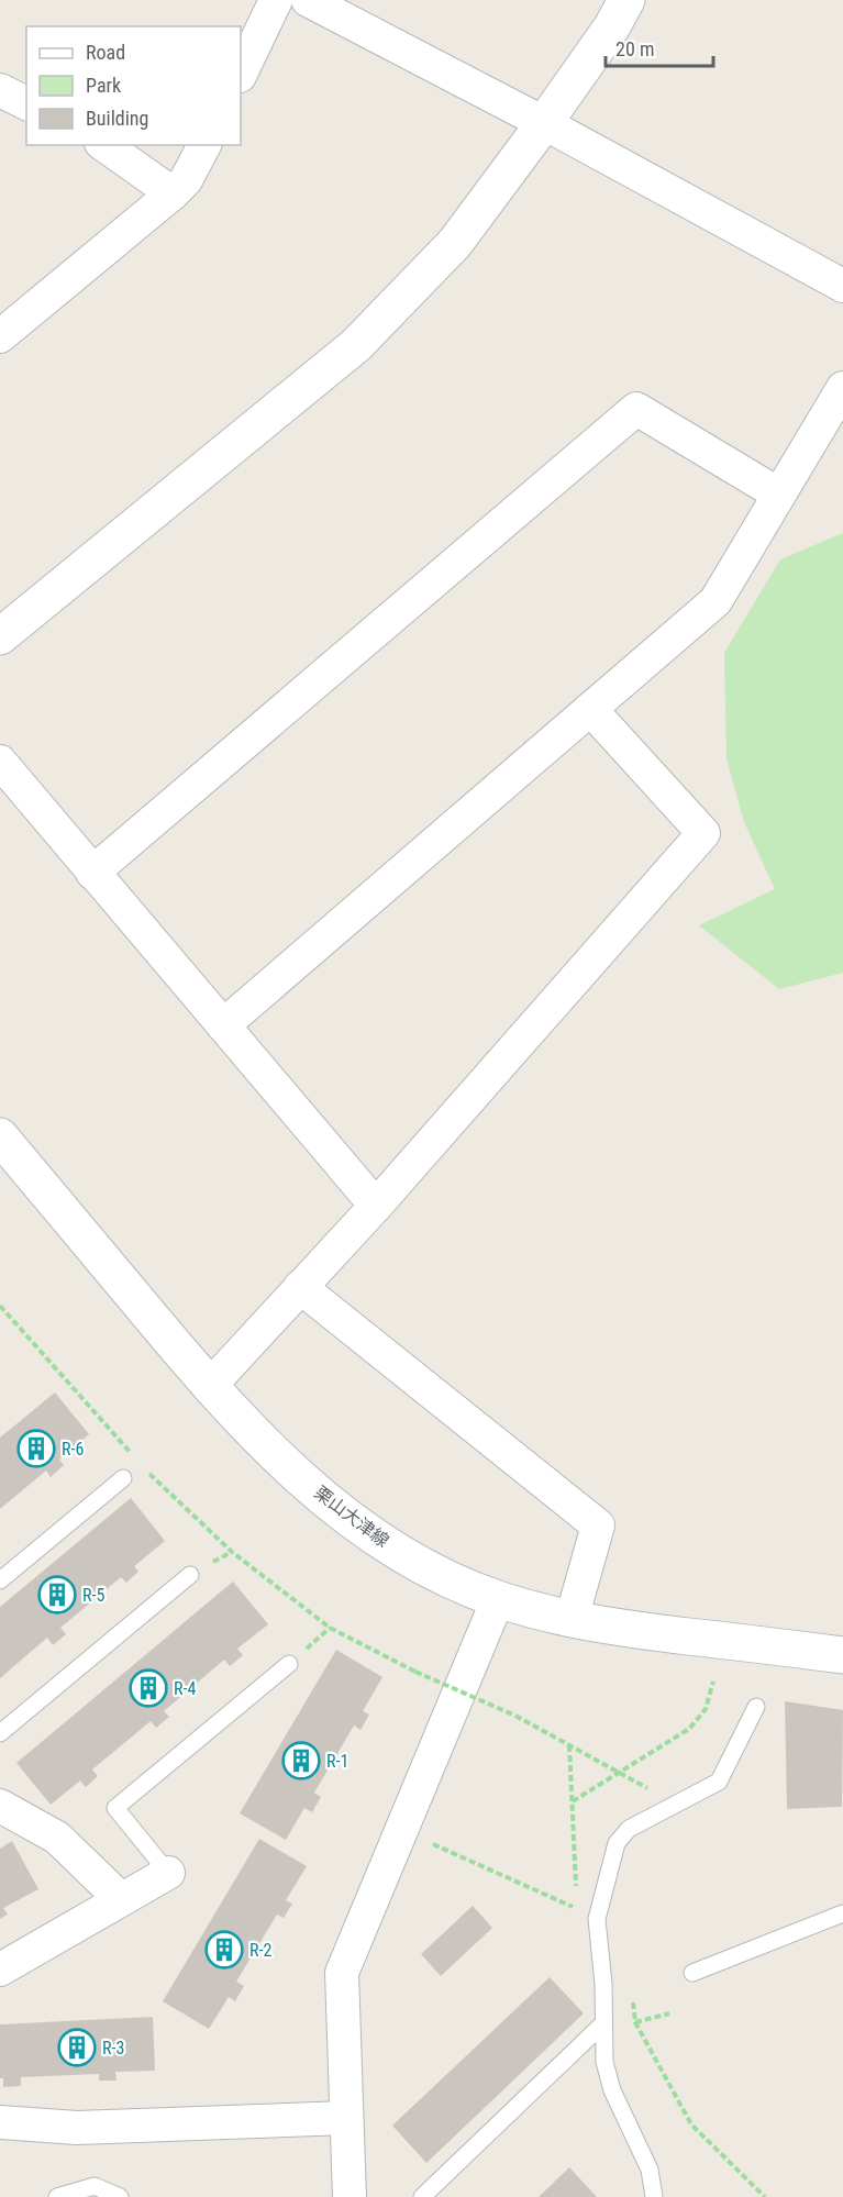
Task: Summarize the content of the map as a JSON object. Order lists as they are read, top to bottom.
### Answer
{
  "streets": {
    "main road": ["栗山大津線"]
  },
  "places": {
    "building": [
      "R-6",
      "R-5",
      "R-4",
      "R-1",
      "R-2",
      "R-3"
    ]
  },
  "legend": ["Road", "Park", "Building"],
  "scale_bar": "20 m"
}
